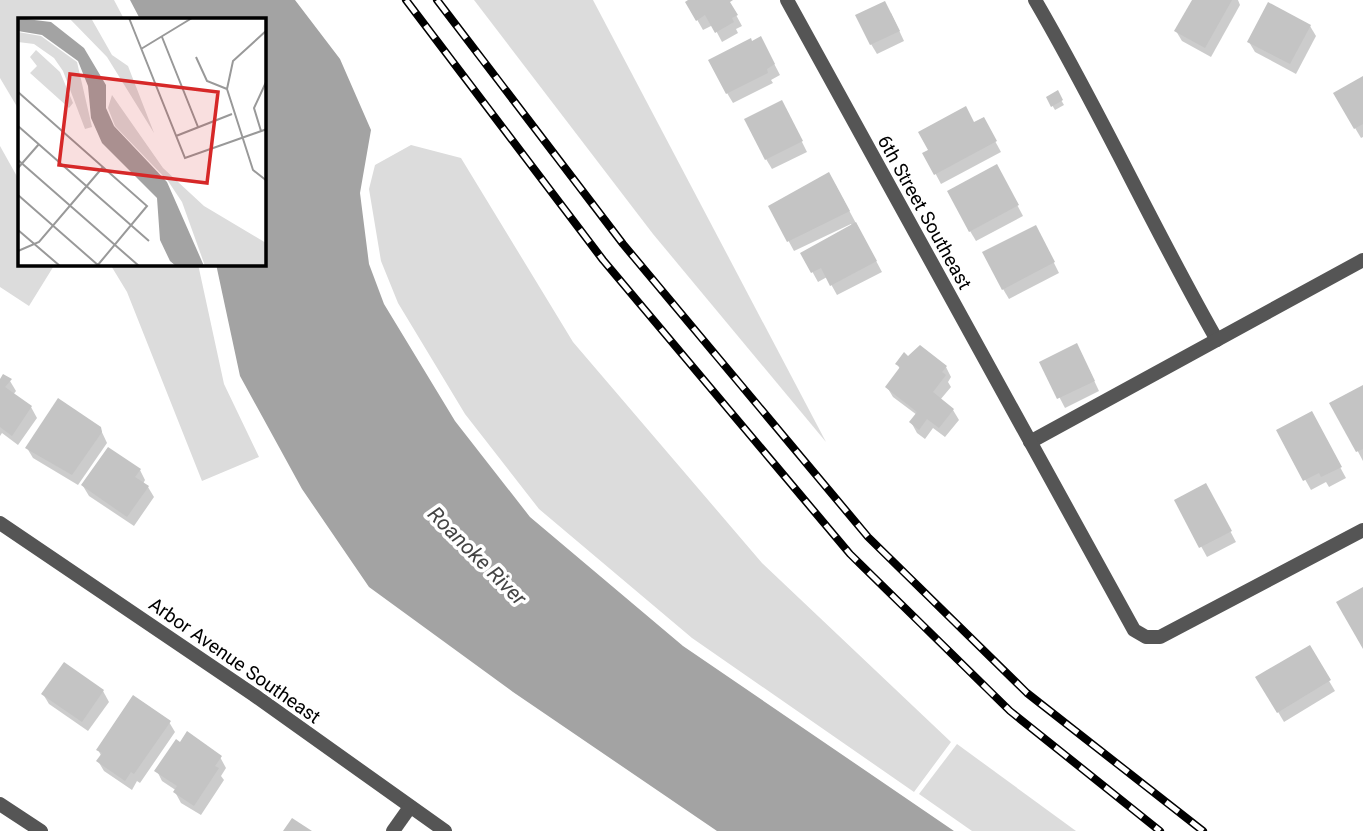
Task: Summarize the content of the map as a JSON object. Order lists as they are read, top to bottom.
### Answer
{
  "streets": {
    "street": ["6th Street Southeast", "Arbor Avenue Southeast"]
  },
  "water": ["Roanoke River"]
}
